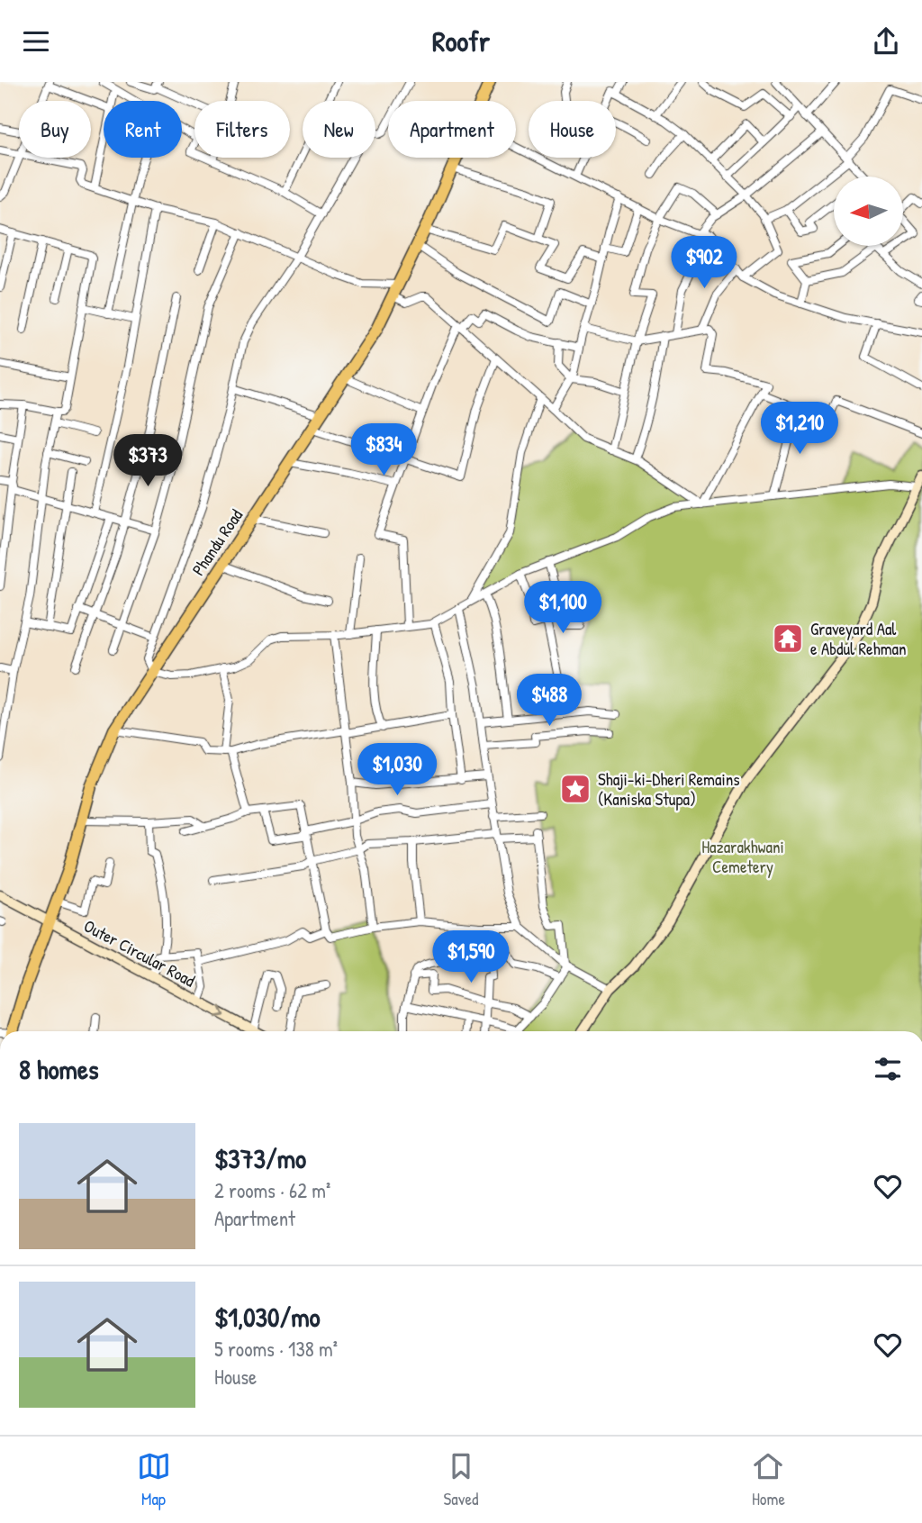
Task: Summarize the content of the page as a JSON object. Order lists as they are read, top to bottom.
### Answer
{
  "streets": {
    "main road": ["Phandu Road", "Outer Circular Road"]
  },
  "crossings": [
    ["Phandu Road", "Outer Circular Road"]
  ],
  "parks": ["Hazarakhwani Cemetery"],
  "places": {
    "temple": ["Graveyard Aal e Abdul Rehman"],
    "place": ["Shaji-ki-Dheri Remains (Kaniska Stupa)"]
  },
  "north": "left",
  "page": {
    "header": "Roofr",
    "chip": [
      "Buy",
      "Rent",
      "Filters",
      "New",
      "Apartment",
      "House"
    ],
    "price": [
      "$902",
      "$1,210",
      "$834",
      "$373",
      "$1,100",
      "$488",
      "$1,030",
      "$1,590"
    ],
    "heading": "8 homes",
    "list": [
      {
        "name": "$373/mo",
        "note": "2 rooms · 62 m² · Apartment"
      },
      {
        "name": "$1,030/mo",
        "note": "5 rooms · 138 m² · House"
      }
    ],
    "tabs": ["Map", "Saved", "Home"]
  }
}
